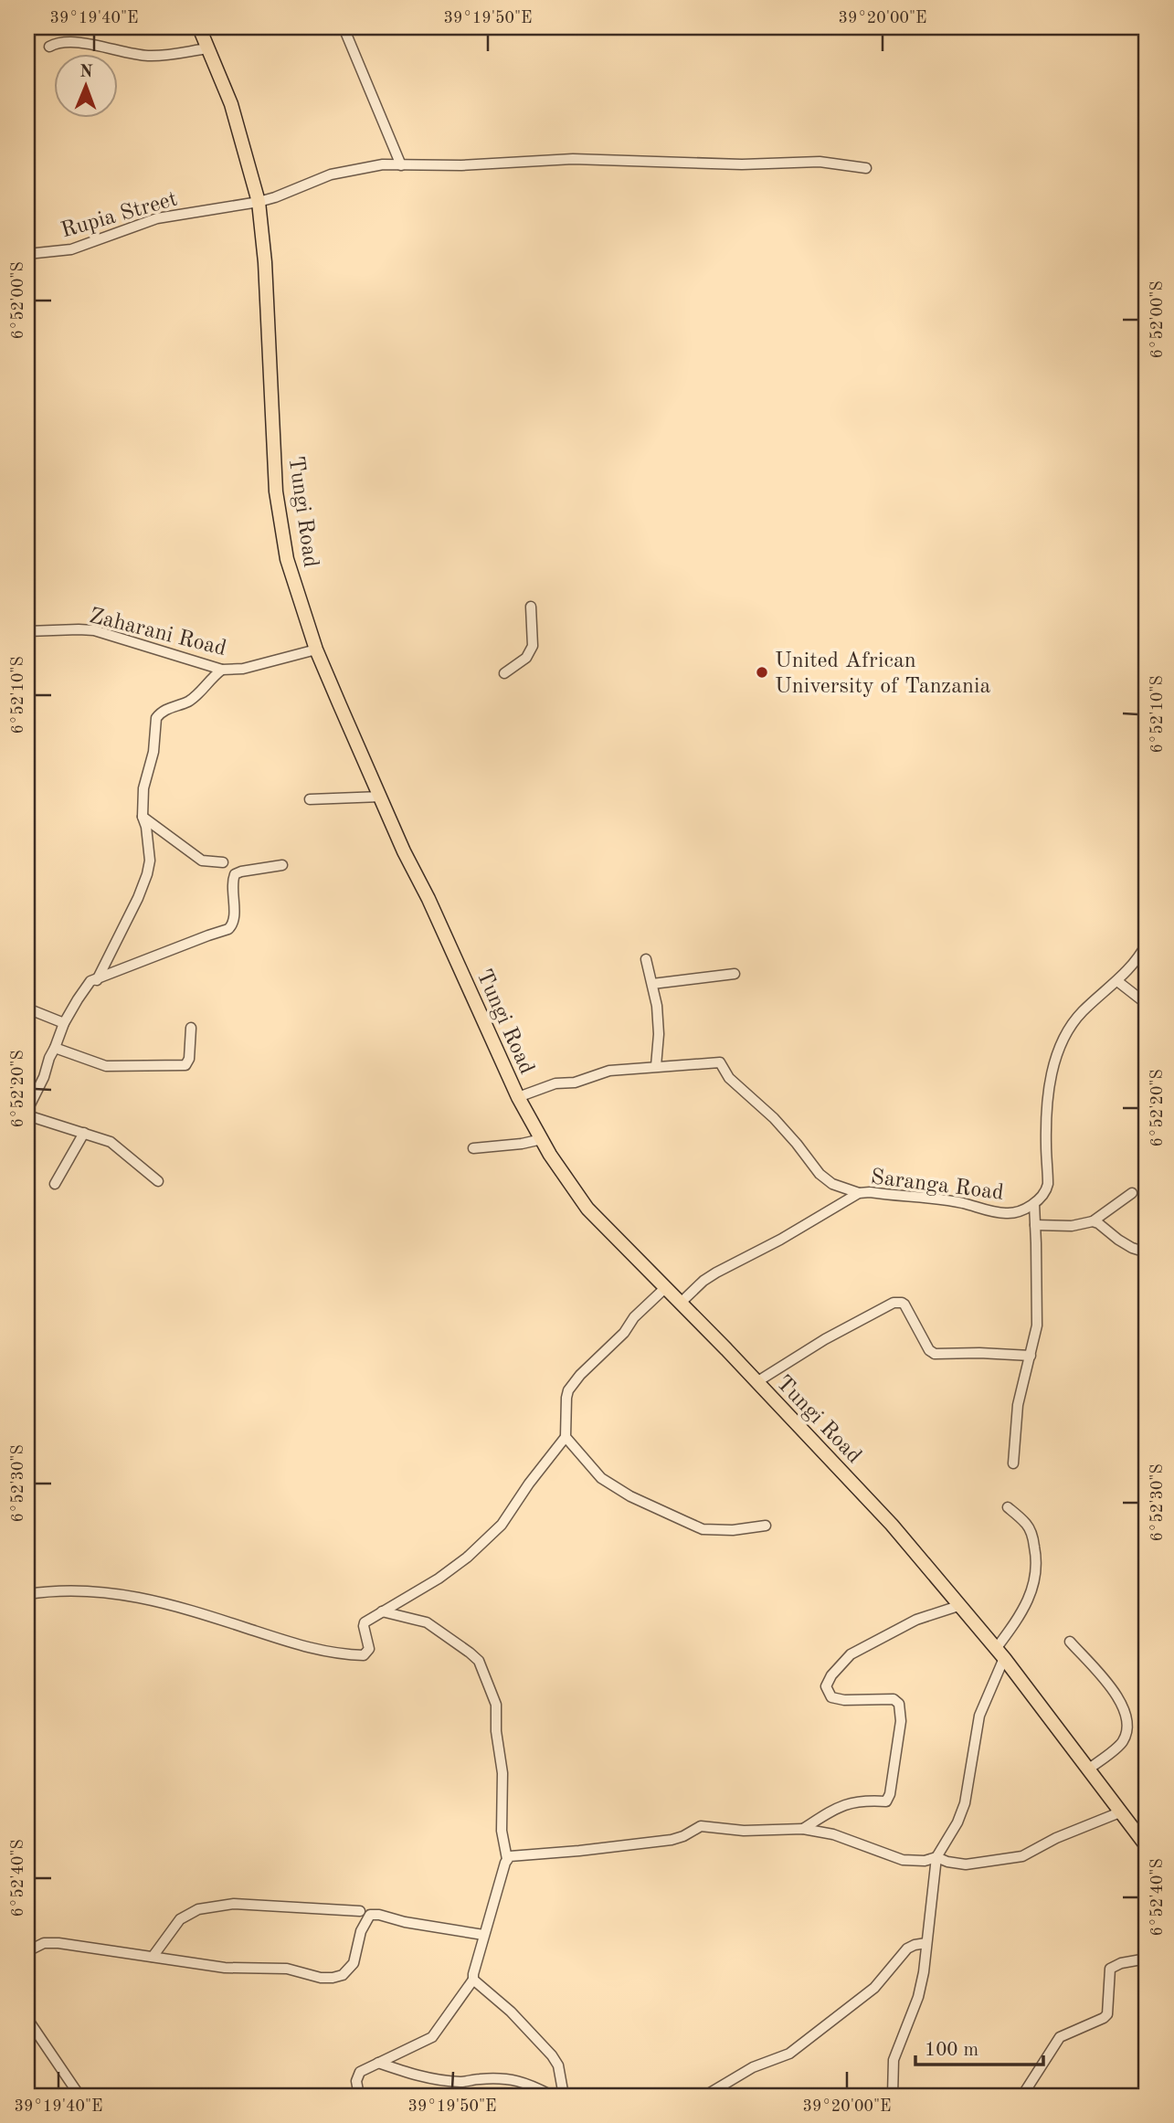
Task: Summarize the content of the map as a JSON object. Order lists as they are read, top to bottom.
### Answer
{
  "streets": {
    "main road": ["Tungi Road"],
    "street": ["Rupia Street", "Zaharani Road", "Saranga Road"]
  },
  "crossings": [
    ["Rupia Street", "Tungi Road"],
    ["Tungi Road", "Zaharani Road"],
    ["Tungi Road", "Saranga Road"]
  ],
  "places": ["United African University of Tanzania"],
  "scale_bar": "100 m",
  "north": "top",
  "coordinates": [
    "39°19'40\"E",
    "39°19'50\"E",
    "39°20'00\"E",
    "6°52'00\"S",
    "6°52'10\"S",
    "6°52'20\"S",
    "6°52'30\"S",
    "6°52'40\"S"
  ]
}
